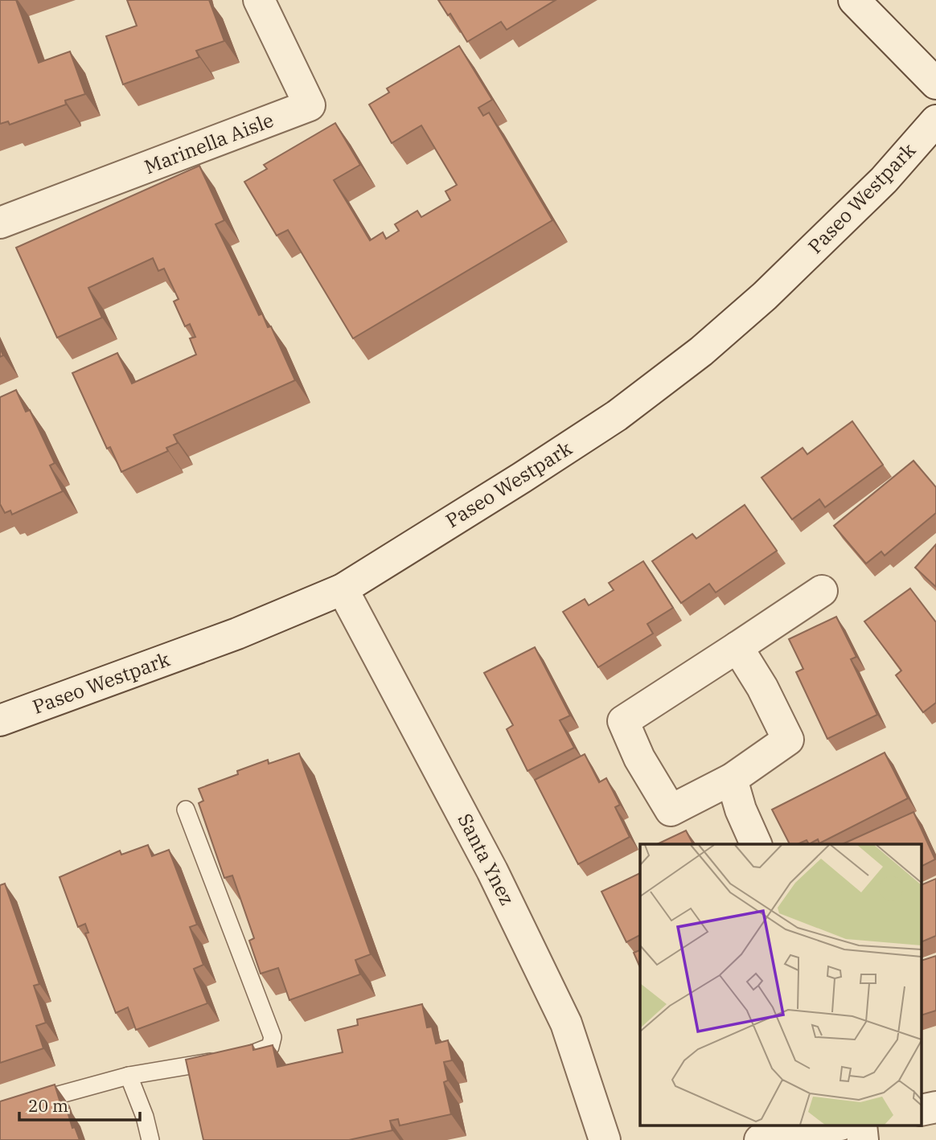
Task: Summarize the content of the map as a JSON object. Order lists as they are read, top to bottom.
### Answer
{
  "streets": {
    "street": ["Marinella Aisle", "Paseo Westpark", "Santa Ynez"]
  },
  "crossings": [
    ["Paseo Westpark", "Santa Ynez"]
  ],
  "scale_bar": "20 m"
}
